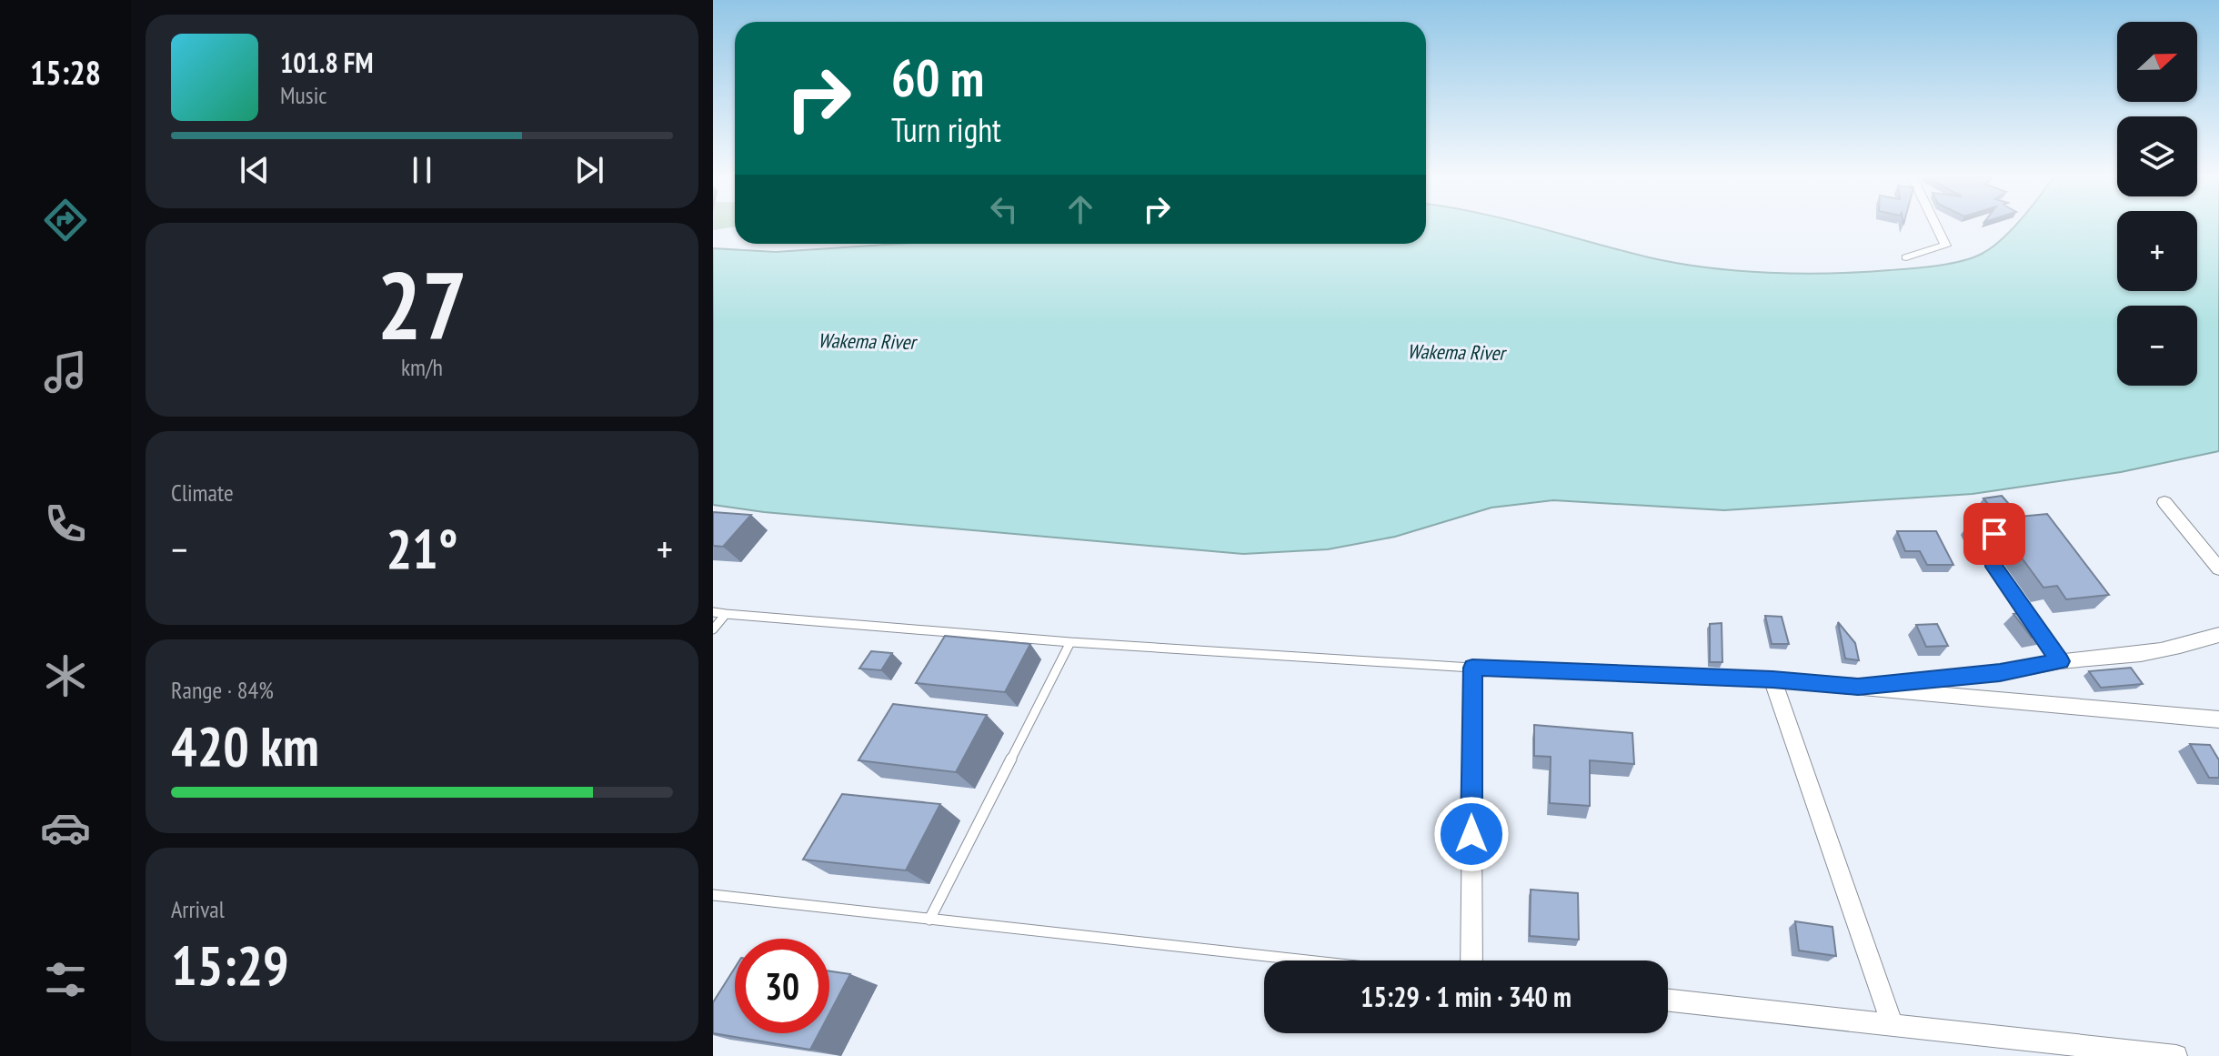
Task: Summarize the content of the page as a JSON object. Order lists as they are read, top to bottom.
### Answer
{
  "water": ["Wakema River"],
  "north": "right",
  "page": {
    "tabs": "15:28",
    "map_buttons": ["+", "−"],
    "turn": ["60 m", "Turn right"],
    "song": ["101.8 FM", "Music"],
    "tile": [
      ["27", "km/h"],
      "Climate",
      ["Range · 84%", "420 km"],
      ["Arrival", "15:29"]
    ],
    "heat": ["−", "21°", "+"],
    "limit": "30",
    "trip": "15:29 · 1 min · 340 m"
  }
}
